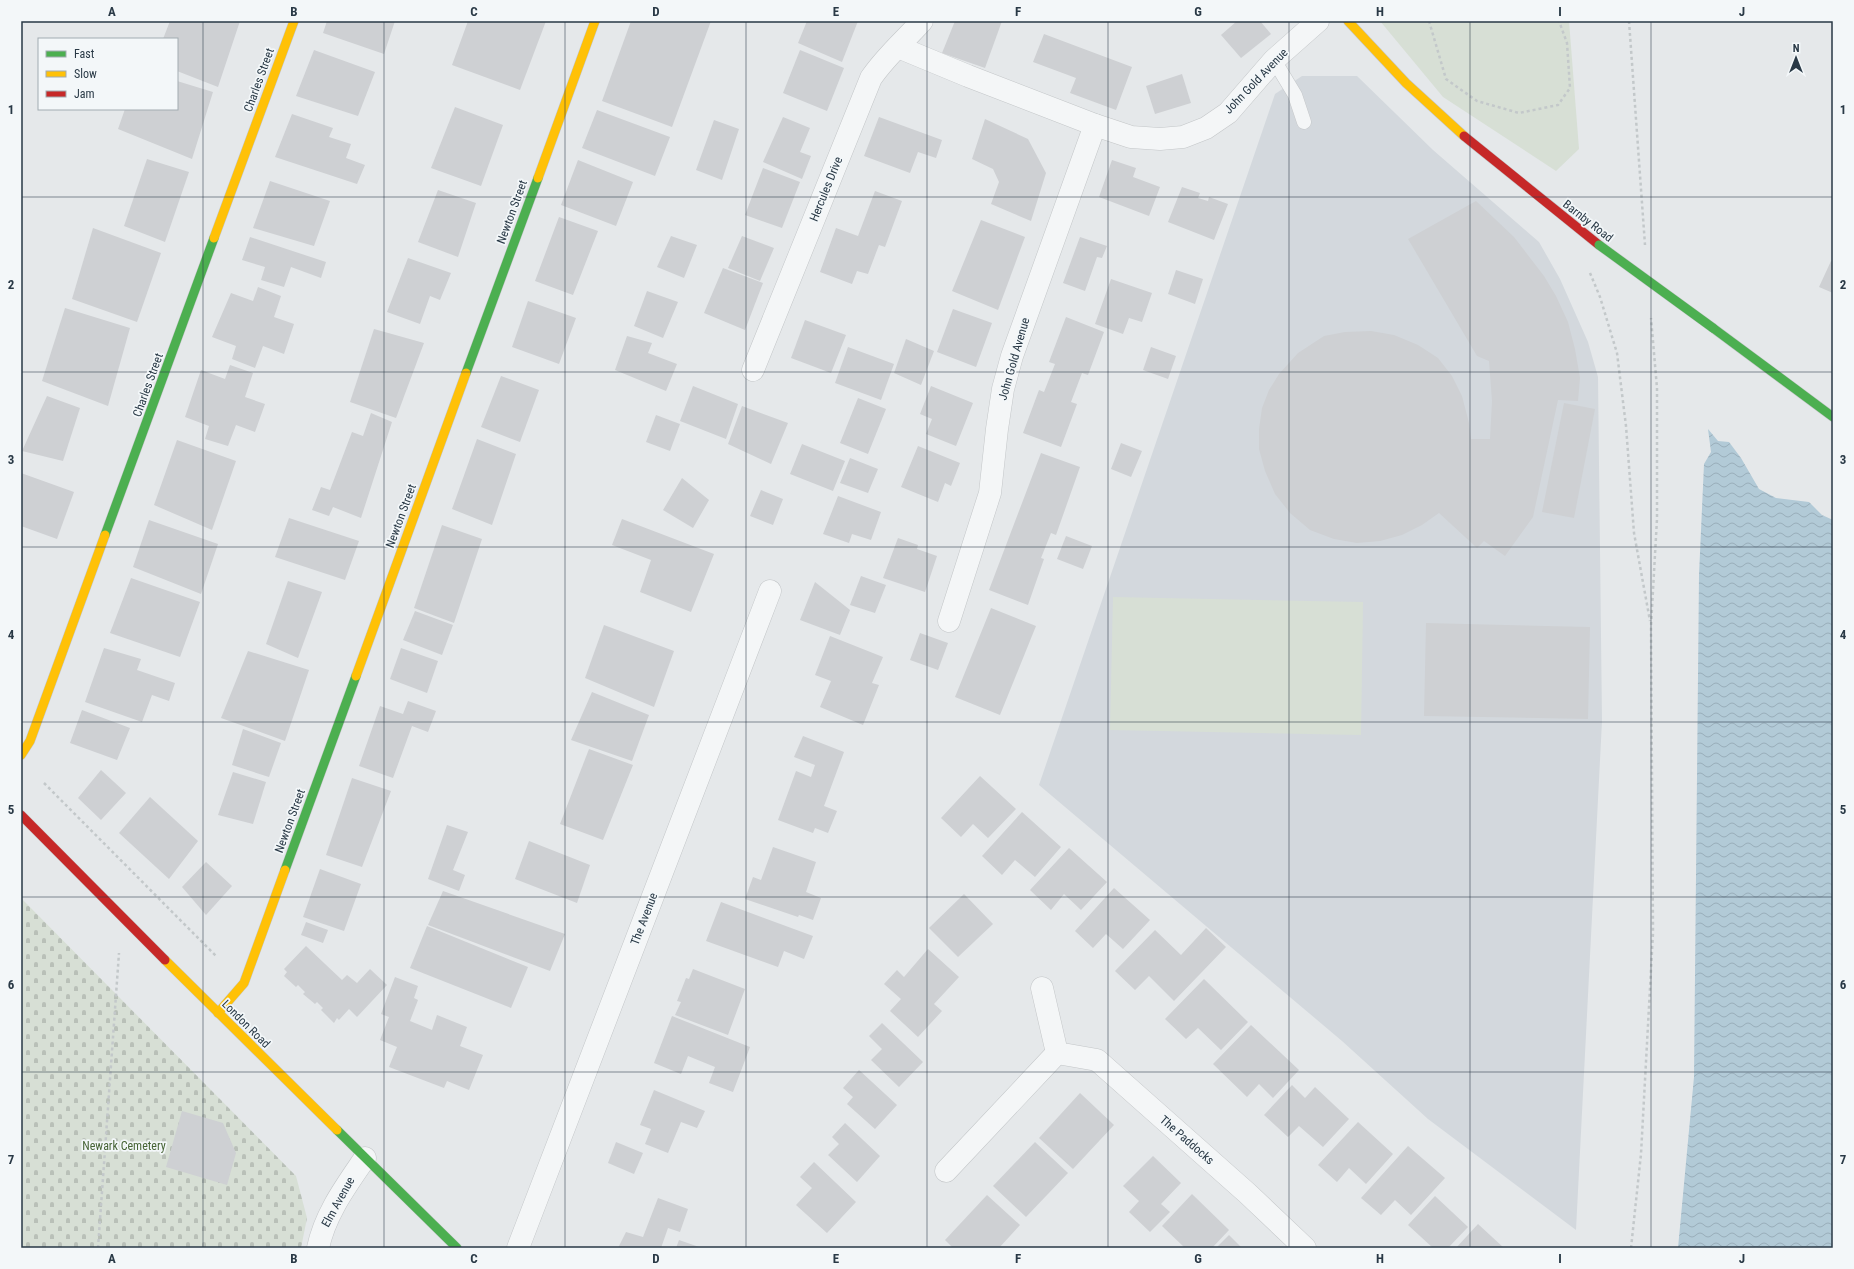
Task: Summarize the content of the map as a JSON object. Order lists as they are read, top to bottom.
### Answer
{
  "streets": {
    "street": [
      "Charles Street",
      "John Gold Avenue",
      "Hercules Drive",
      "Newton Street",
      "Barnby Road",
      "The Avenue",
      "London Road",
      "The Paddocks",
      "Elm Avenue"
    ]
  },
  "crossings": [
    ["John Gold Avenue", "Hercules Drive"],
    ["Newton Street", "London Road"],
    ["London Road", "Elm Avenue"]
  ],
  "parks": ["Newark Cemetery"],
  "legend": ["Fast", "Slow", "Jam"],
  "north": "top",
  "grid": {
    "columns": [
      "A",
      "B",
      "C",
      "D",
      "E",
      "F",
      "G",
      "H",
      "I",
      "J"
    ],
    "rows": [
      "1",
      "2",
      "3",
      "4",
      "5",
      "6",
      "7"
    ]
  }
}
